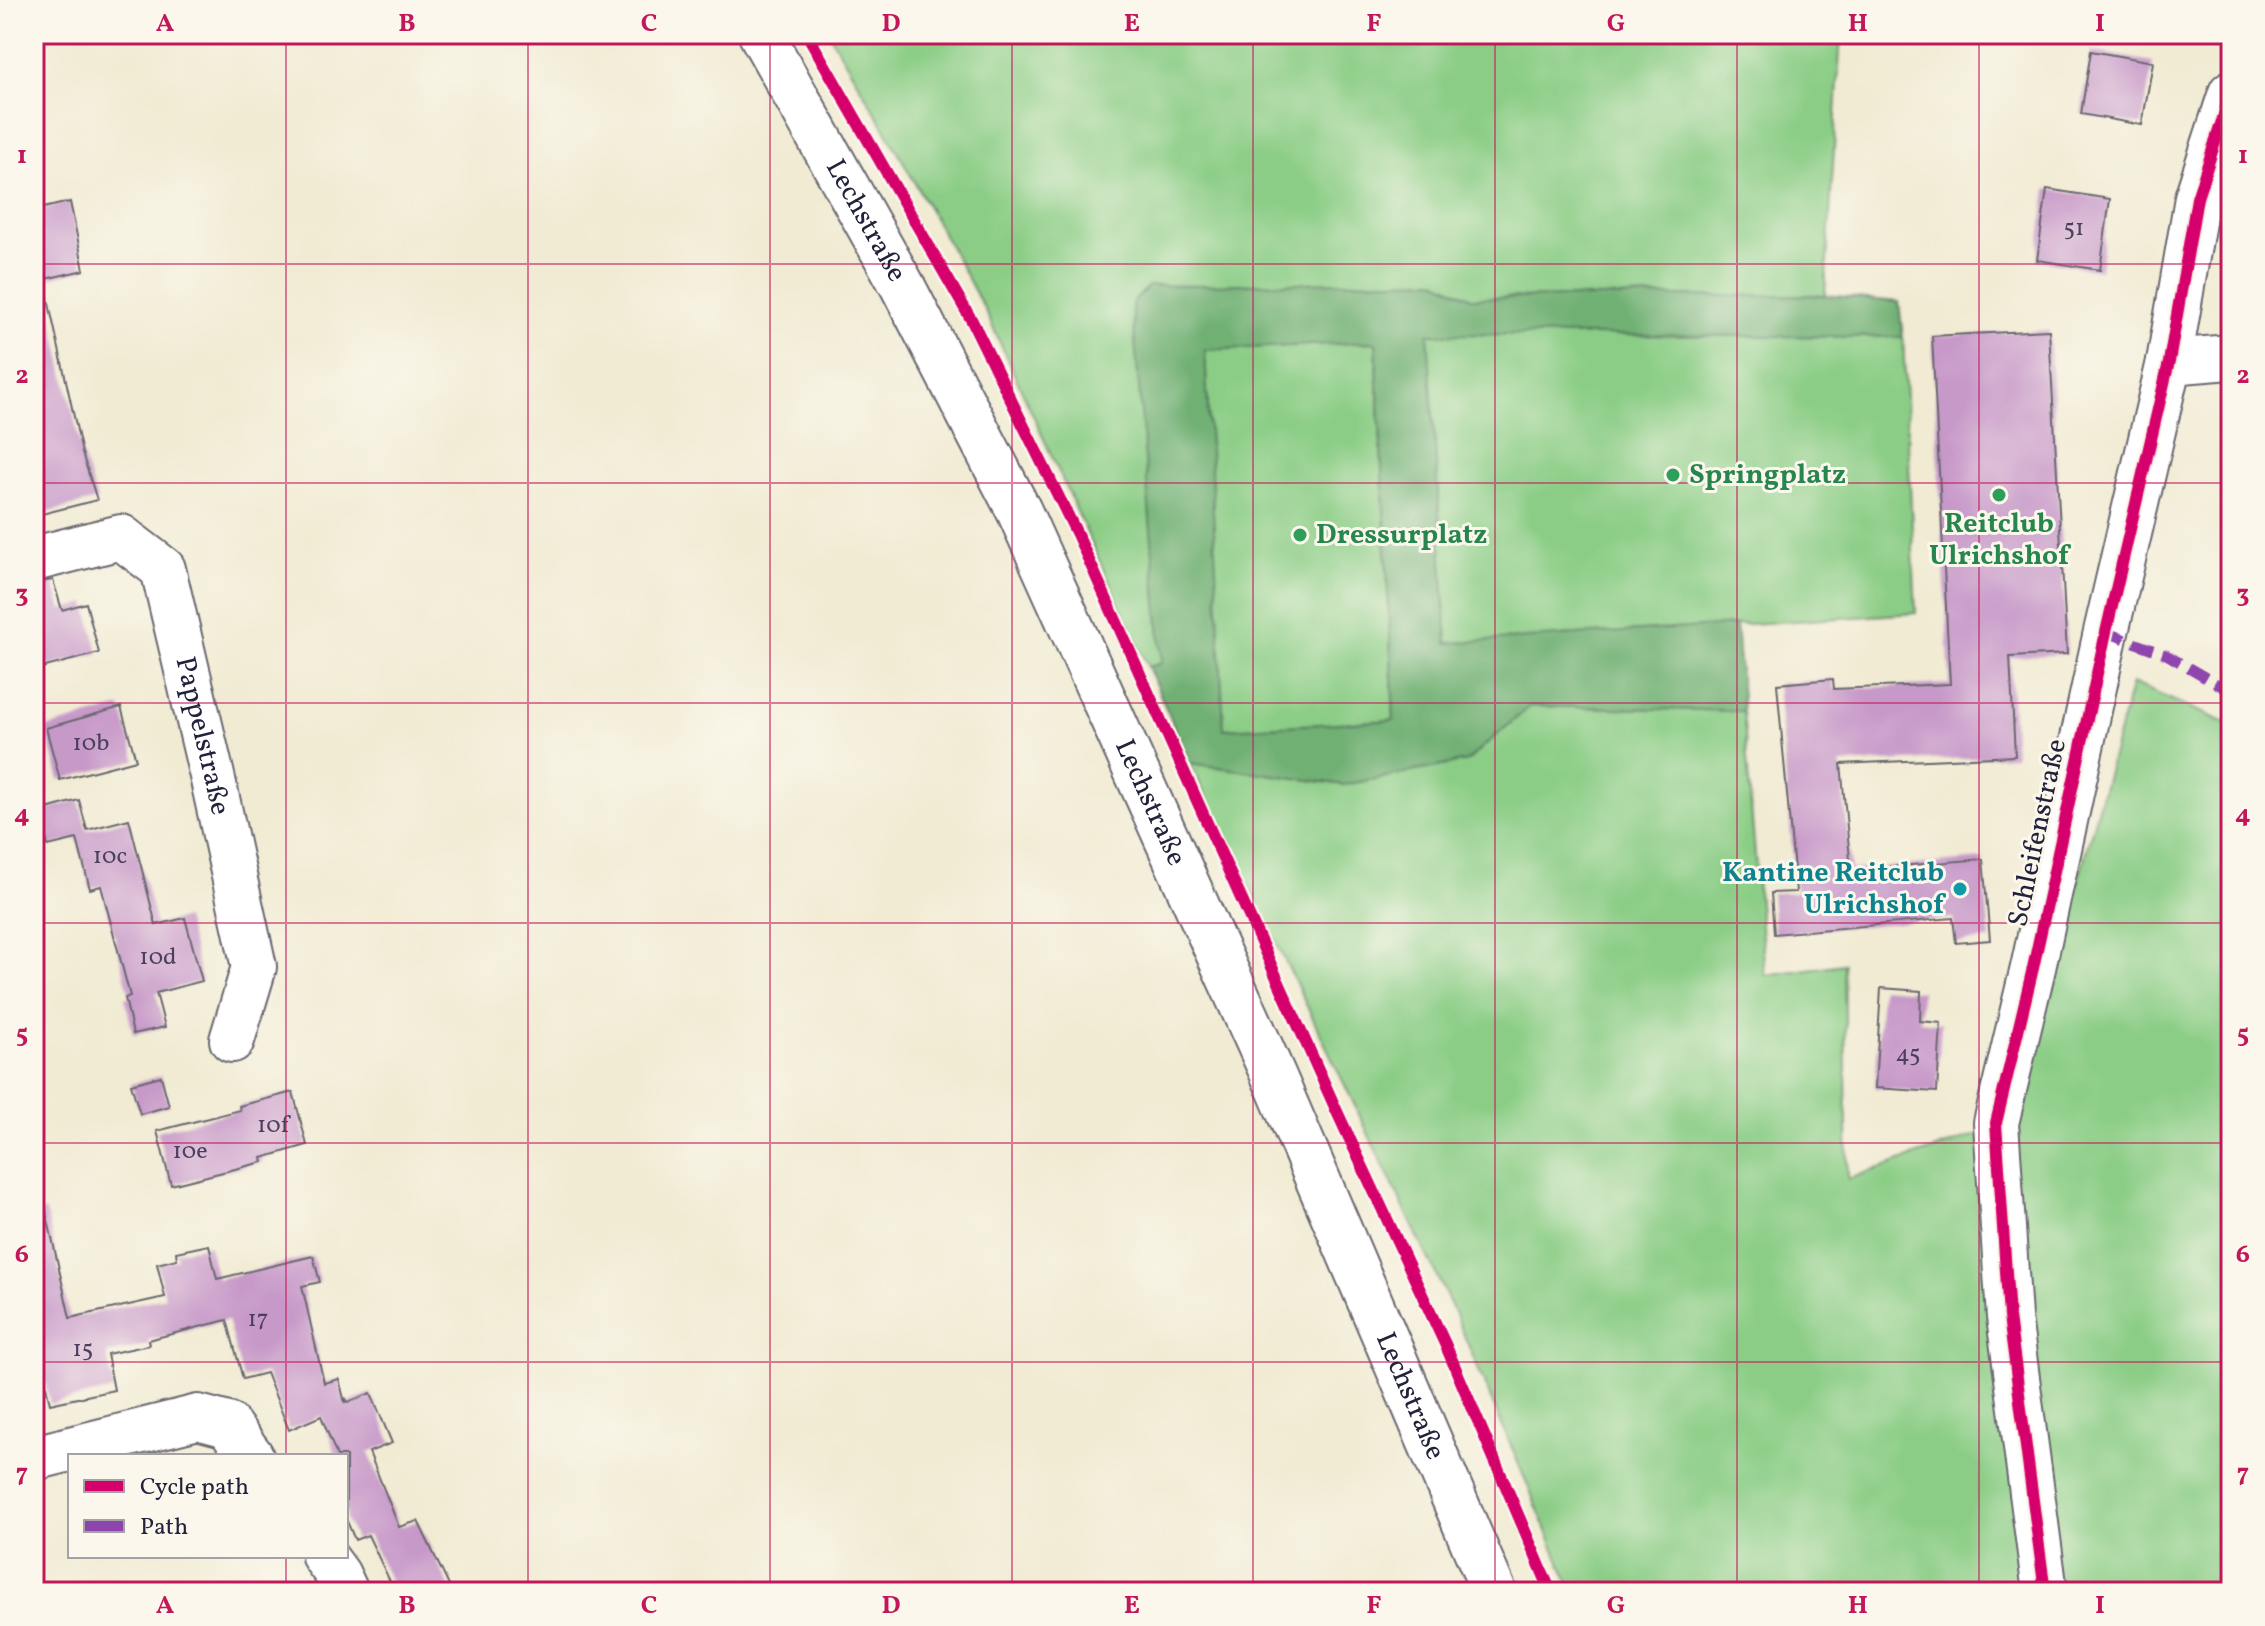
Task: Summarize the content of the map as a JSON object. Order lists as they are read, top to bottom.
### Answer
{
  "streets": {
    "street": ["Lechstraße", "Pappelstraße", "Schleifenstraße"]
  },
  "places": [
    "Springplatz",
    "Reitclub Ulrichshof",
    "Dressurplatz",
    "Kantine Reitclub Ulrichshof"
  ],
  "house_numbers": [
    "51",
    "10b",
    "10c",
    "10d",
    "45",
    "10f",
    "10e",
    "17",
    "15"
  ],
  "legend": ["Cycle path", "Path"],
  "grid": {
    "columns": [
      "A",
      "B",
      "C",
      "D",
      "E",
      "F",
      "G",
      "H",
      "I"
    ],
    "rows": [
      "1",
      "2",
      "3",
      "4",
      "5",
      "6",
      "7"
    ]
  }
}
